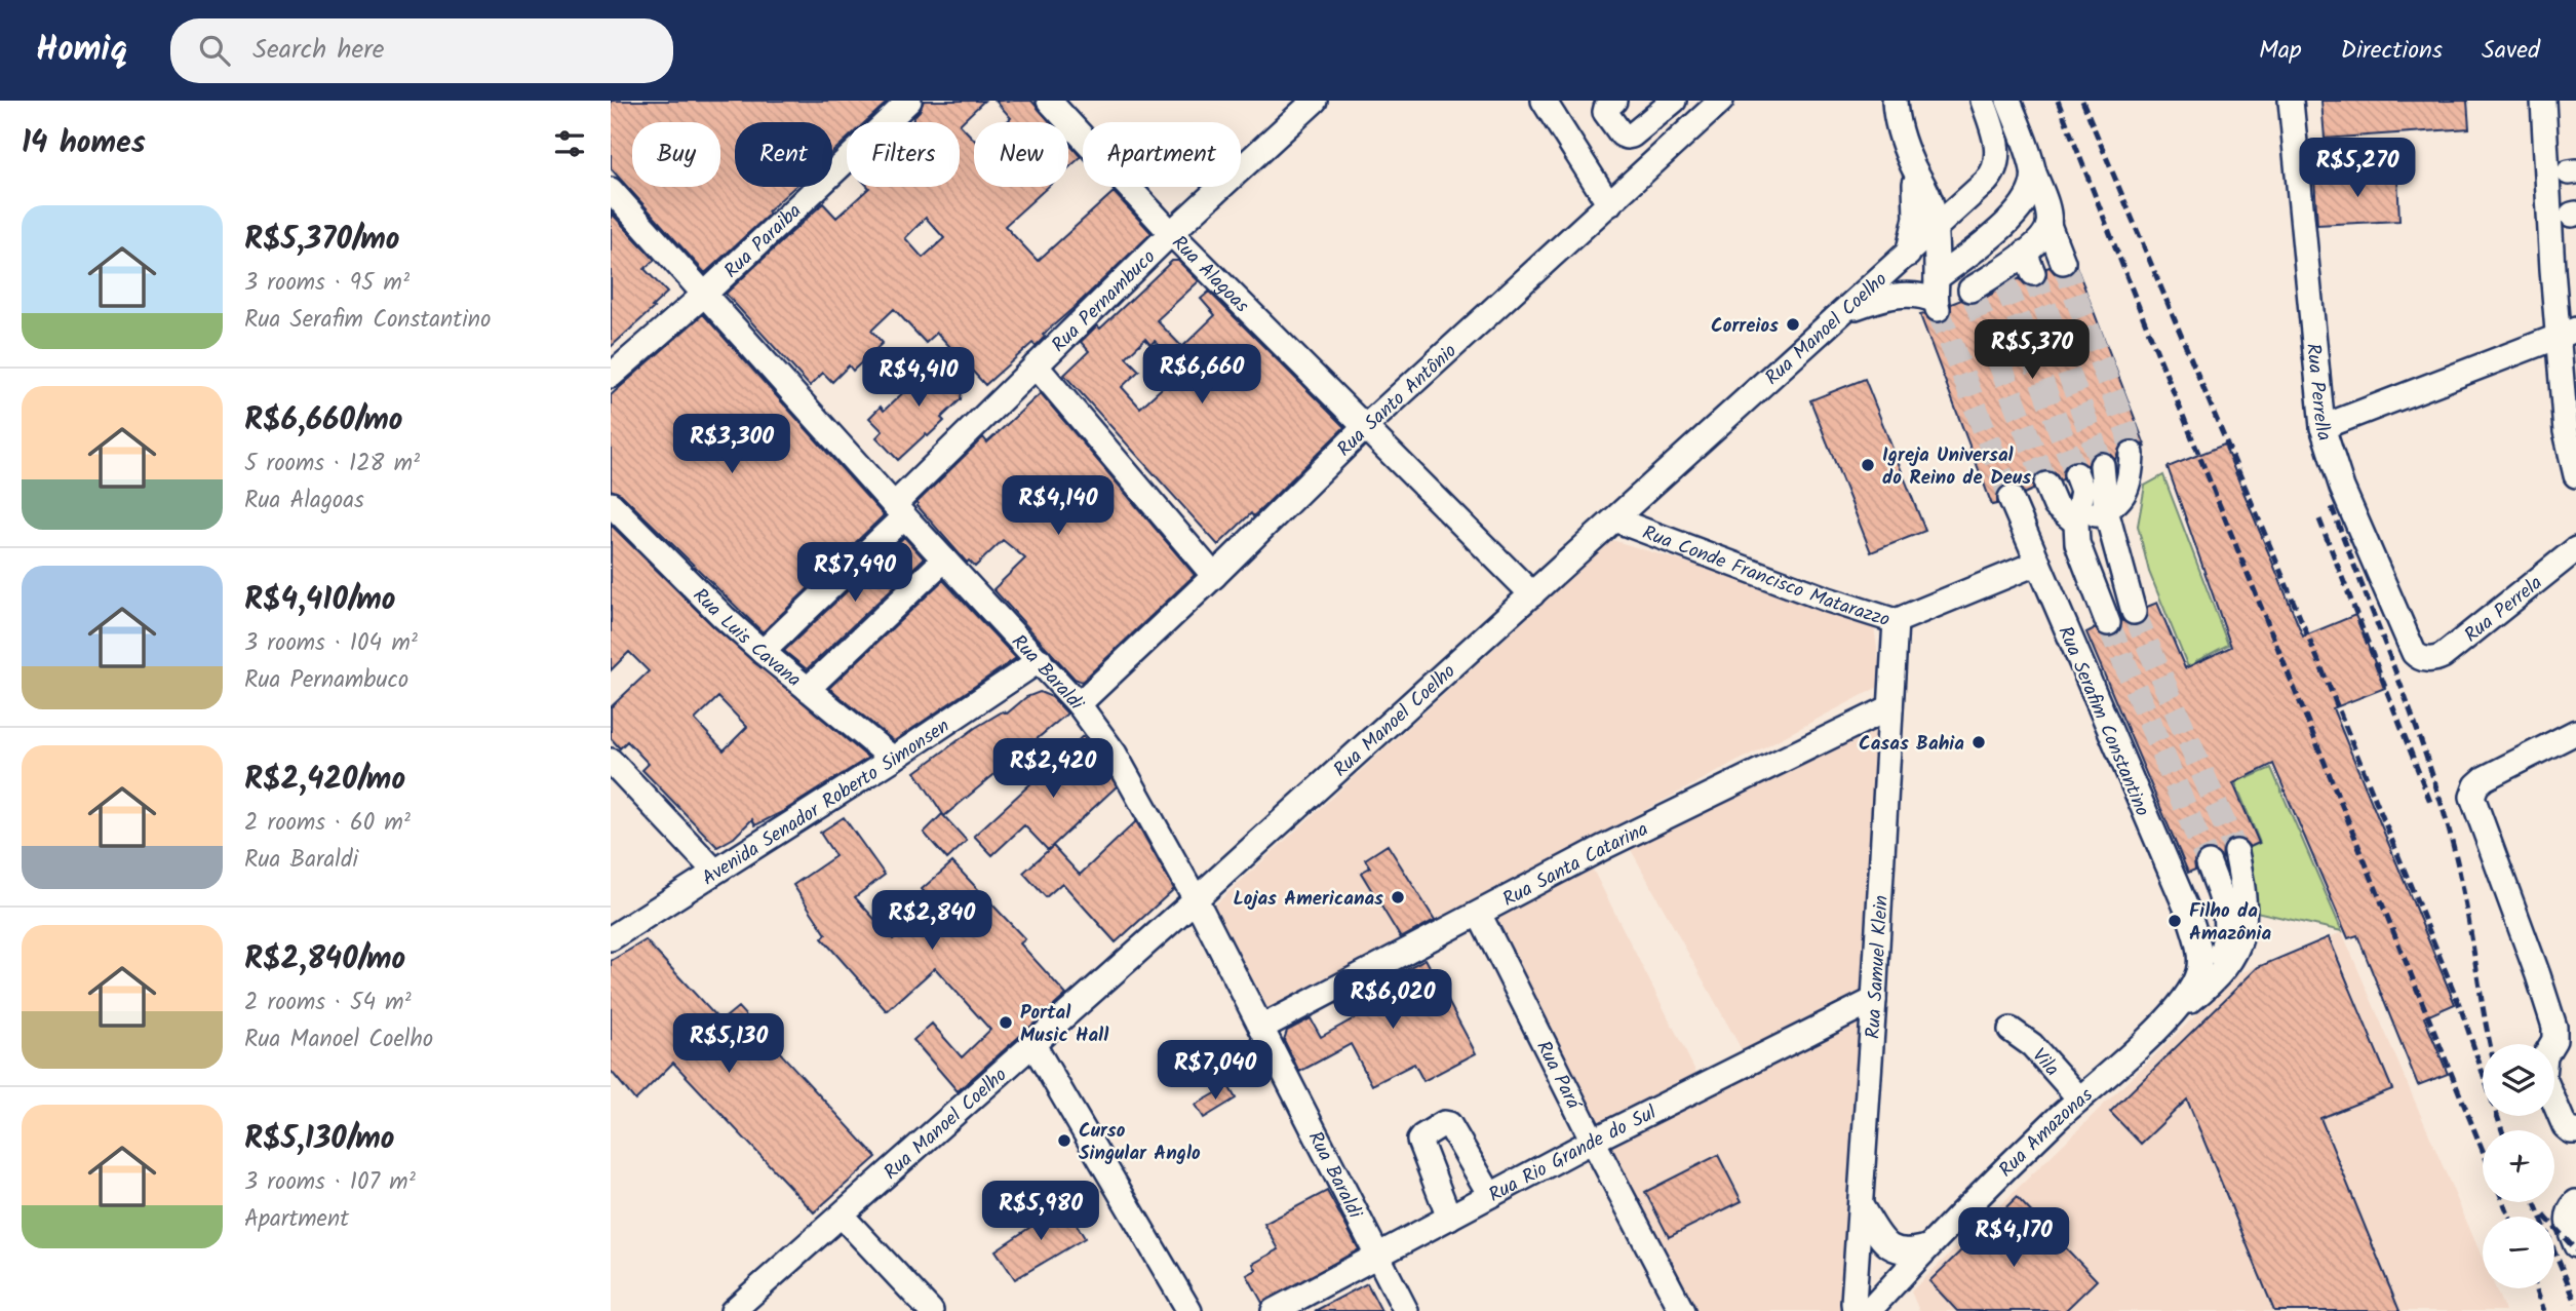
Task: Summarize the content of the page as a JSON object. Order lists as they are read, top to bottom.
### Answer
{
  "streets": {
    "street": [
      "Rua Paraiba",
      "Rua Alagoas",
      "Rua Pernambuco",
      "Rua Manoel Coelho",
      "Rua Perrella",
      "Rua Santo Antônio",
      "Rua Conde Francisco Matarazzo",
      "Rua Perrela",
      "Rua Luis Cavana",
      "Rua Baraldi",
      "Rua Serafim Constantino",
      "Avenida Senador Roberto Simonsen",
      "Rua Santa Catarina",
      "Rua Samuel Klein",
      "Vila",
      "Rua Pará",
      "Rua Amazonas",
      "Rua Rio Grande do Sul"
    ]
  },
  "crossings": [
    ["Rua Paraiba", "Rua Baraldi"],
    ["Rua Alagoas", "Rua Pernambuco"],
    ["Rua Alagoas", "Rua Manoel Coelho"],
    ["Rua Alagoas", "Rua Santo Antônio"],
    ["Rua Pernambuco", "Rua Luis Cavana"],
    ["Rua Pernambuco", "Rua Baraldi"],
    ["Rua Manoel Coelho", "Rua Conde Francisco Matarazzo"],
    ["Rua Manoel Coelho", "Rua Baraldi"],
    ["Rua Perrella", "Rua Perrela"],
    ["Rua Santo Antônio", "Rua Baraldi"],
    ["Rua Conde Francisco Matarazzo", "Rua Serafim Constantino"],
    ["Rua Conde Francisco Matarazzo", "Rua Samuel Klein"],
    ["Rua Luis Cavana", "Avenida Senador Roberto Simonsen"],
    ["Rua Baraldi", "Avenida Senador Roberto Simonsen"],
    ["Rua Baraldi", "Rua Santa Catarina"],
    ["Rua Baraldi", "Rua Rio Grande do Sul"],
    ["Rua Serafim Constantino", "Rua Amazonas"],
    ["Rua Santa Catarina", "Rua Samuel Klein"],
    ["Rua Santa Catarina", "Rua Pará"],
    ["Rua Samuel Klein", "Rua Rio Grande do Sul"],
    ["Vila", "Rua Amazonas"],
    ["Rua Pará", "Rua Rio Grande do Sul"]
  ],
  "places": [
    "Correios",
    "Igreja Universal do Reino de Deus",
    "Casas Bahia",
    "Lojas Americanas",
    "Filho da Amazônia",
    "Portal Music Hall",
    "Curso Singular Anglo"
  ],
  "page": {
    "header": "Homiq",
    "search": "Search here",
    "nav": ["Map", "Directions", "Saved"],
    "heading": "14 homes",
    "chip": [
      "Buy",
      "Rent",
      "Filters",
      "New",
      "Apartment"
    ],
    "price": [
      "R$5,270",
      "R$5,370",
      "R$6,660",
      "R$4,410",
      "R$3,300",
      "R$4,140",
      "R$7,490",
      "R$2,420",
      "R$2,840",
      "R$6,020",
      "R$5,130",
      "R$7,040",
      "R$5,980",
      "R$4,170"
    ],
    "list": [
      {
        "name": "R$5,370/mo",
        "note": "3 rooms · 95 m² · Rua Serafim Constantino"
      },
      {
        "name": "R$6,660/mo",
        "note": "5 rooms · 128 m² · Rua Alagoas"
      },
      {
        "name": "R$4,410/mo",
        "note": "3 rooms · 104 m² · Rua Pernambuco"
      },
      {
        "name": "R$2,420/mo",
        "note": "2 rooms · 60 m² · Rua Baraldi"
      },
      {
        "name": "R$2,840/mo",
        "note": "2 rooms · 54 m² · Rua Manoel Coelho"
      },
      {
        "name": "R$5,130/mo",
        "note": "3 rooms · 107 m² · Apartment"
      }
    ],
    "map_buttons": ["+", "−"]
  }
}
